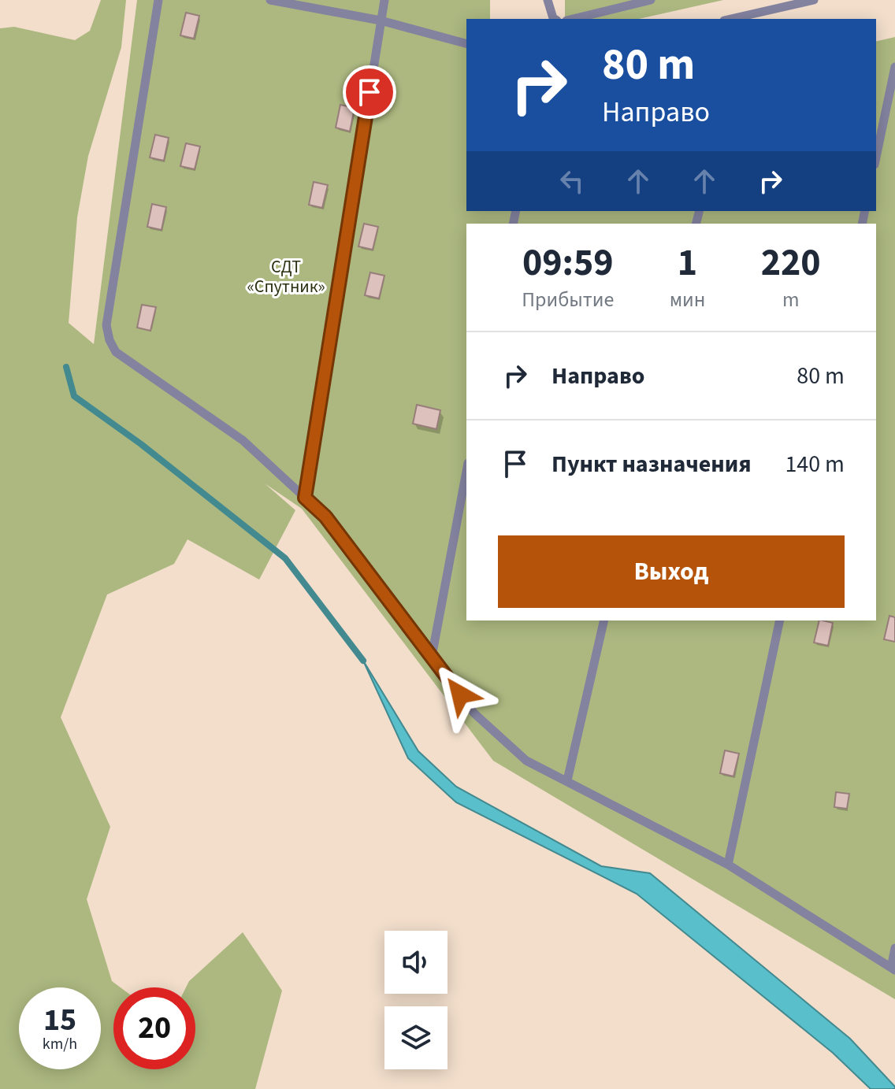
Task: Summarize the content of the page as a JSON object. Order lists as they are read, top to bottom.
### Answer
{
  "parks": ["СДТ «Спутник»"],
  "page": {
    "turn": ["80 m", "Направо"],
    "eta": [
      "09:59",
      "Прибытие",
      "1",
      "мин",
      "220",
      "m"
    ],
    "list": [
      {
        "name": "Направо",
        "value": "80 m"
      },
      {
        "name": "Пункт назначения",
        "value": "140 m"
      }
    ],
    "buttons": "Выход",
    "speed": "15 km/h",
    "limit": "20"
  }
}
